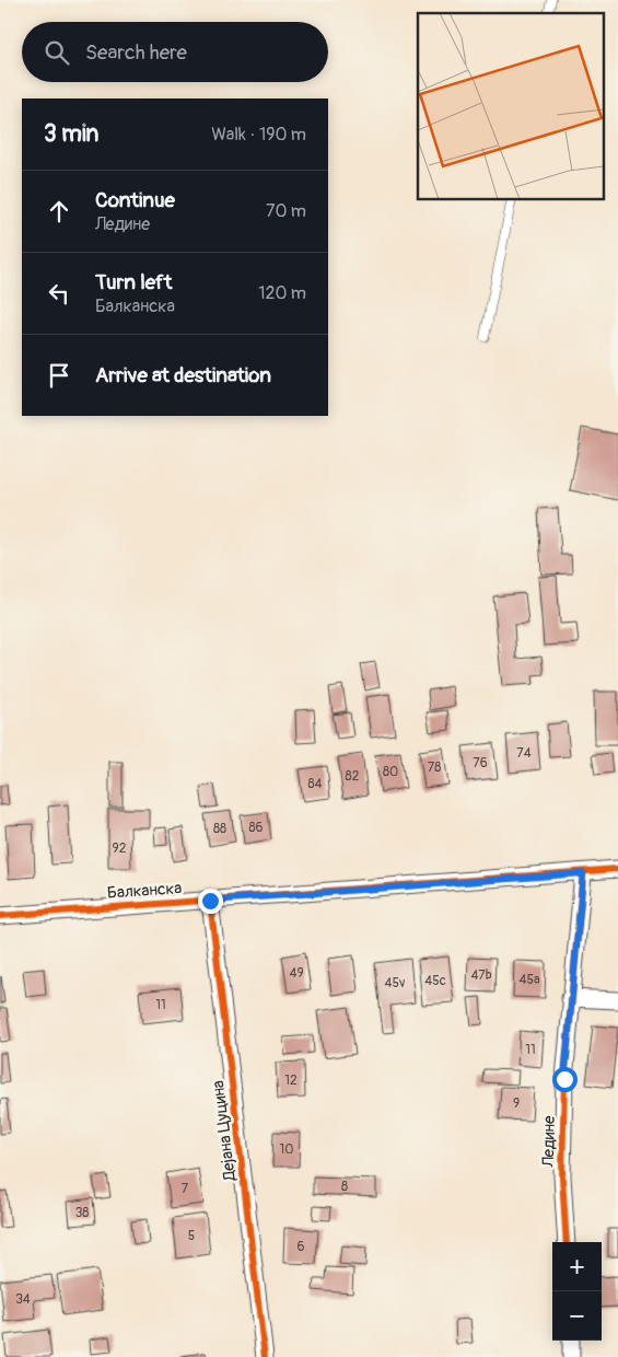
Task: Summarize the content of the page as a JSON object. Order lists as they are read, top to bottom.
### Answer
{
  "streets": {
    "street": ["Балканска", "Дејана Цуцина", "Ледине"]
  },
  "crossings": [
    ["Балканска", "Дејана Цуцина"],
    ["Балканска", "Ледине"]
  ],
  "house_numbers": [
    "74",
    "76",
    "78",
    "80",
    "82",
    "84",
    "86",
    "88",
    "92",
    "49",
    "47b",
    "45a",
    "45c",
    "45v",
    "11",
    "11",
    "12",
    "9",
    "10",
    "8",
    "7",
    "38",
    "5",
    "6",
    "34"
  ],
  "page": {
    "search": "Search here",
    "heading": ["3 min", "Walk · 190 m"],
    "list": [
      ["Continue", "Ледине", "70 m"],
      ["Turn left", "Балканска", "120 m"],
      "Arrive at destination"
    ],
    "map_buttons": ["+", "−"]
  }
}
